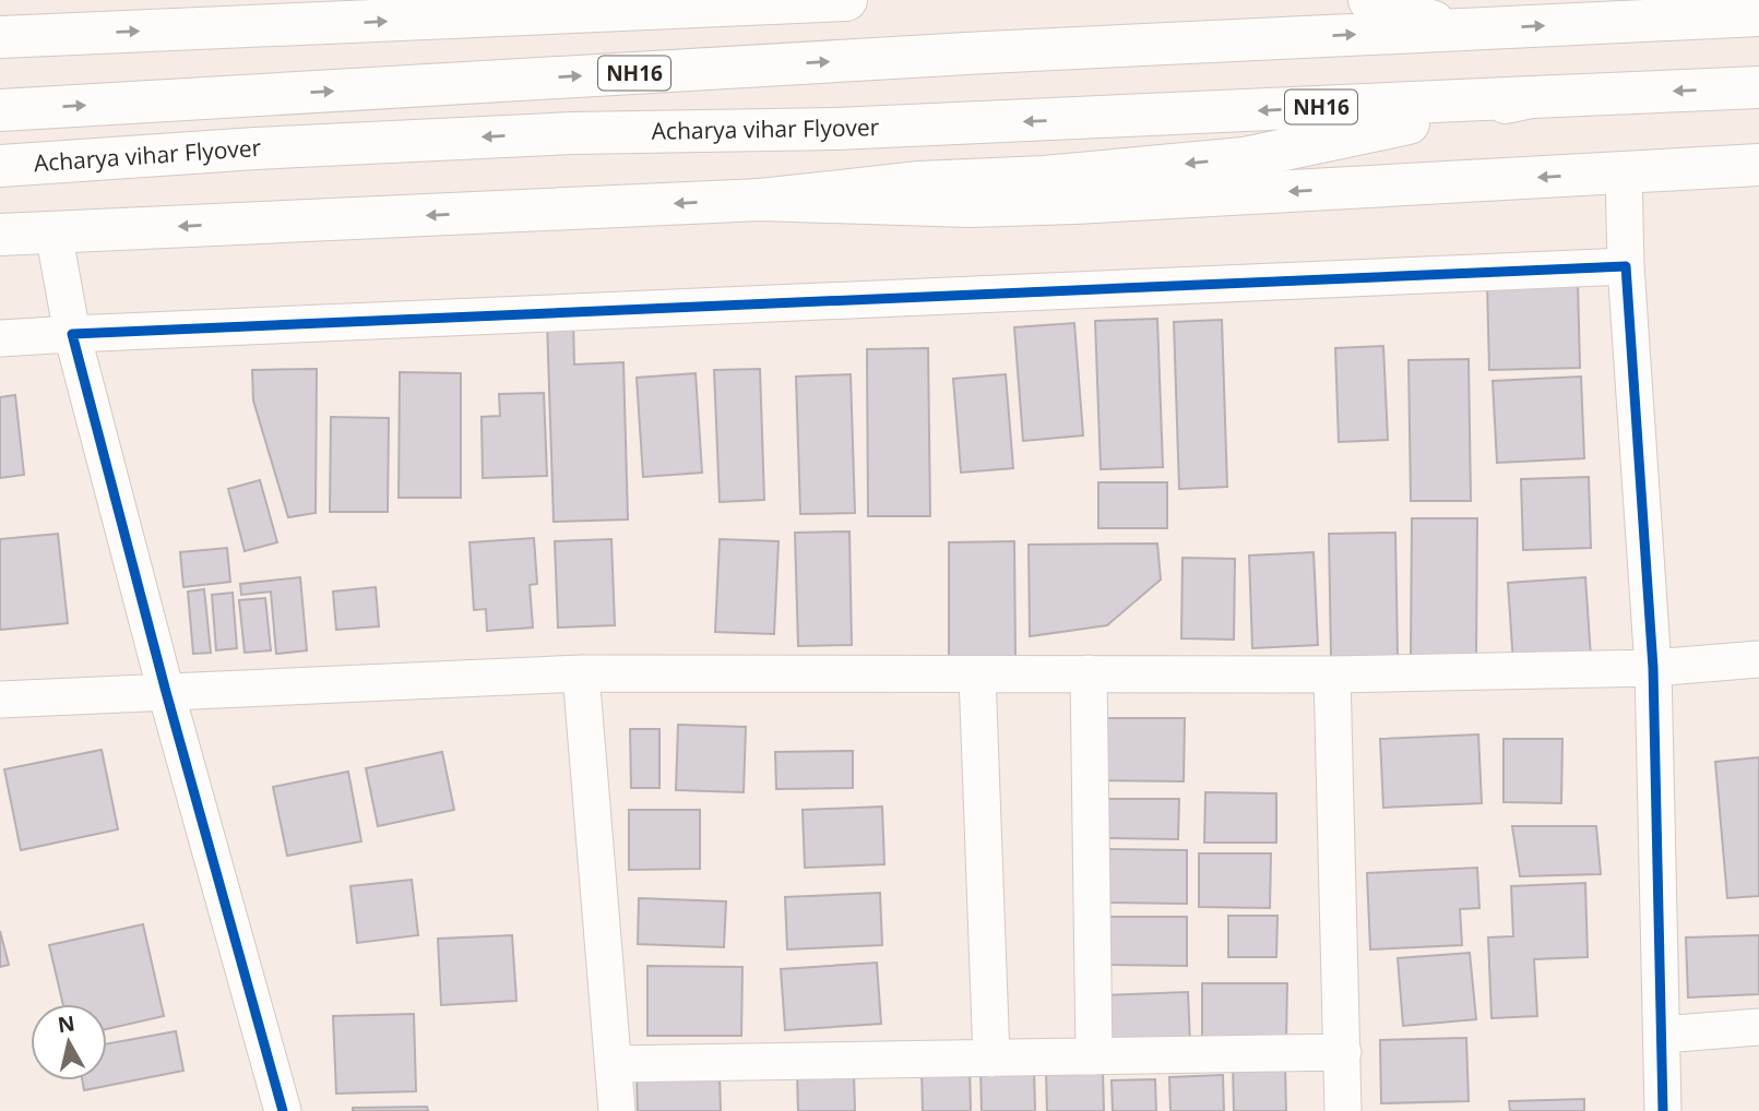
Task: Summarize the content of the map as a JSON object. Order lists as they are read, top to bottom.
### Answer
{
  "streets": {
    "main road": ["NH16", "Acharya vihar Flyover"]
  },
  "crossings": [
    ["NH16", "Acharya vihar Flyover"]
  ],
  "north": "top"
}
